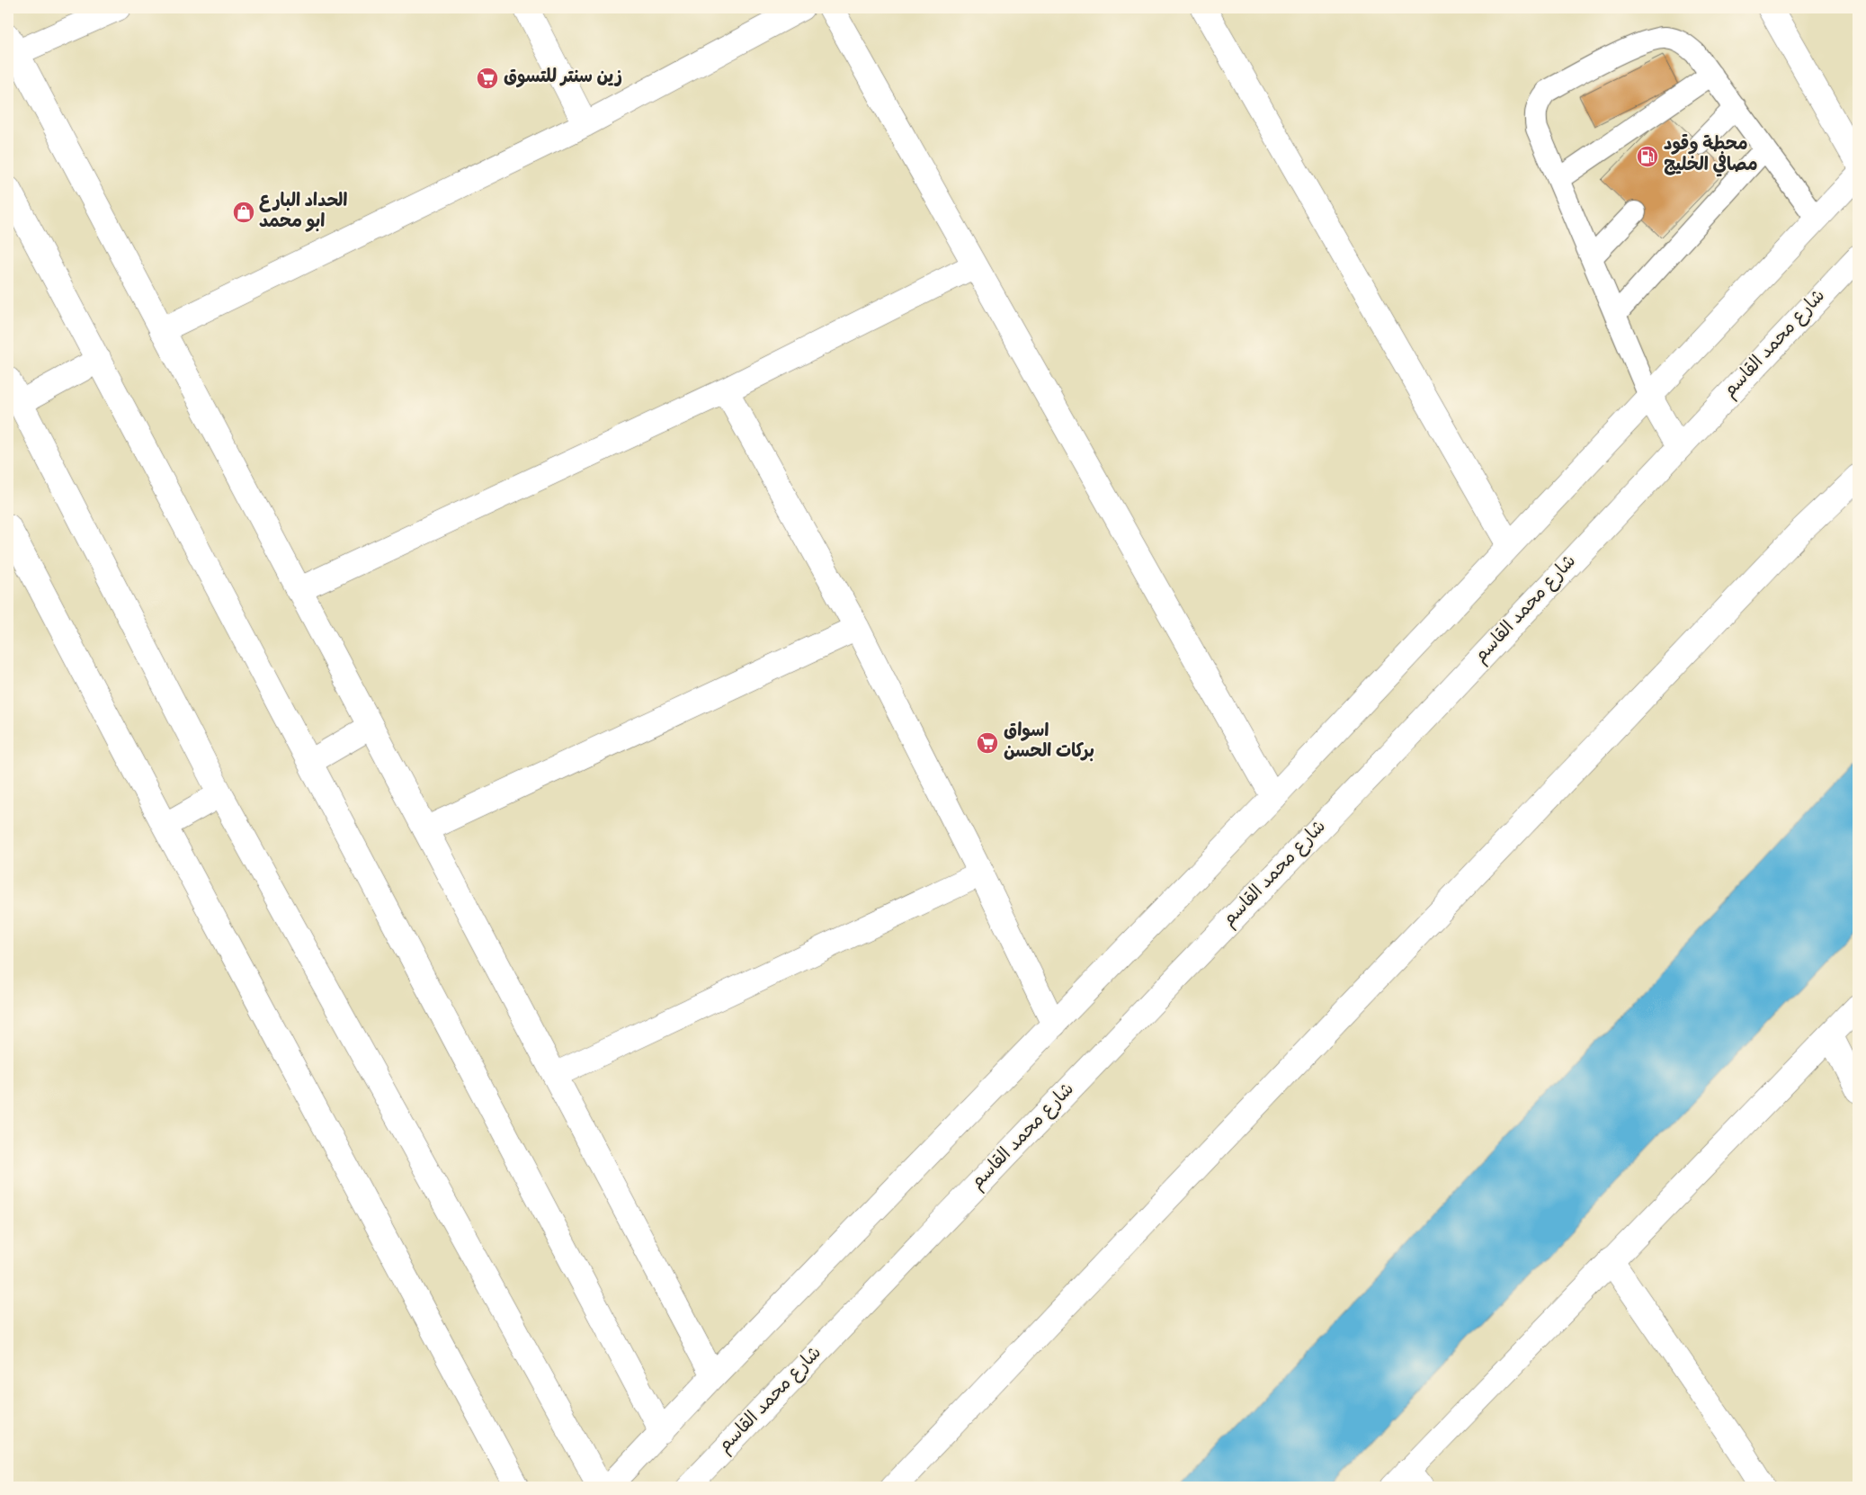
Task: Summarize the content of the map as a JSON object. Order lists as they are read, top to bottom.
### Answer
{
  "streets": {
    "street": ["شارع محمد القاسم"]
  },
  "places": {
    "supermarket": ["زين سنتر للتسوق", "اسواق بركات الحسن"],
    "fuel station": ["محطة وقود مصافي الخليج"],
    "shop": ["الحداد البارع ابو محمد"]
  }
}
